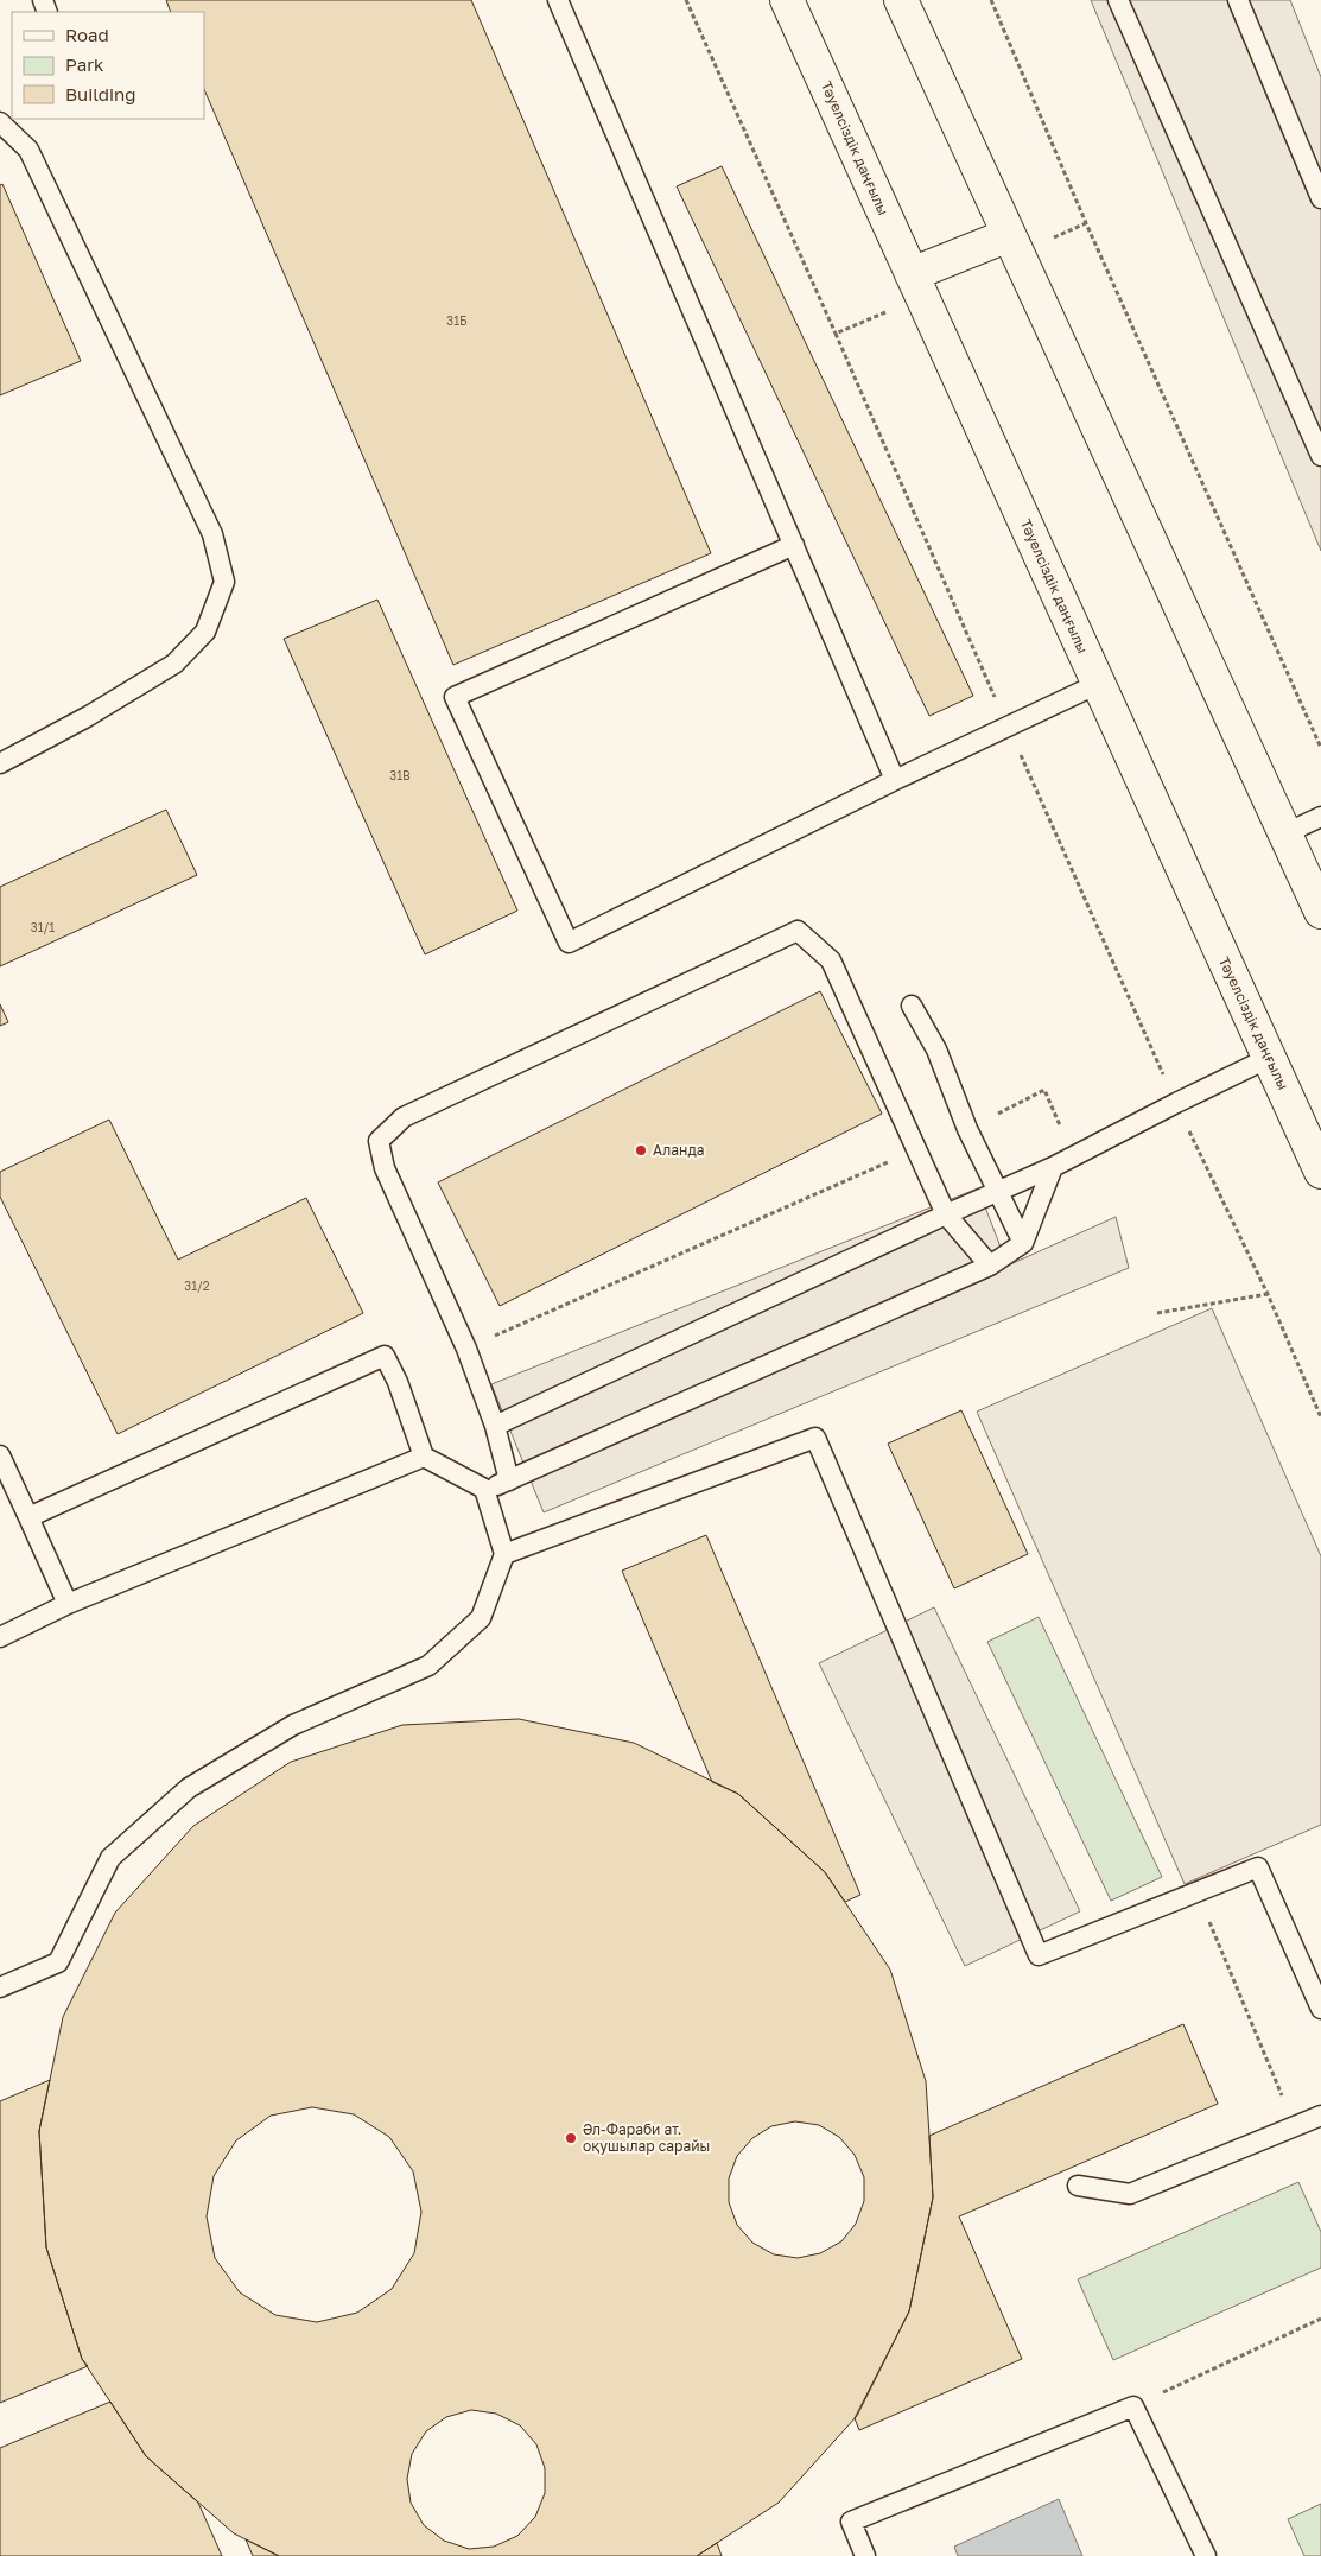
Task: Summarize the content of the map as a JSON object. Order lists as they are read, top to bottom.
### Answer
{
  "streets": {
    "main road": ["Тәуелсіздік даңғылы"]
  },
  "places": ["Аланда", "Әл-Фараби ат. оқушылар сарайы"],
  "house_numbers": [
    "31Б",
    "31В",
    "31/1",
    "31/2"
  ],
  "legend": ["Road", "Park", "Building"]
}
